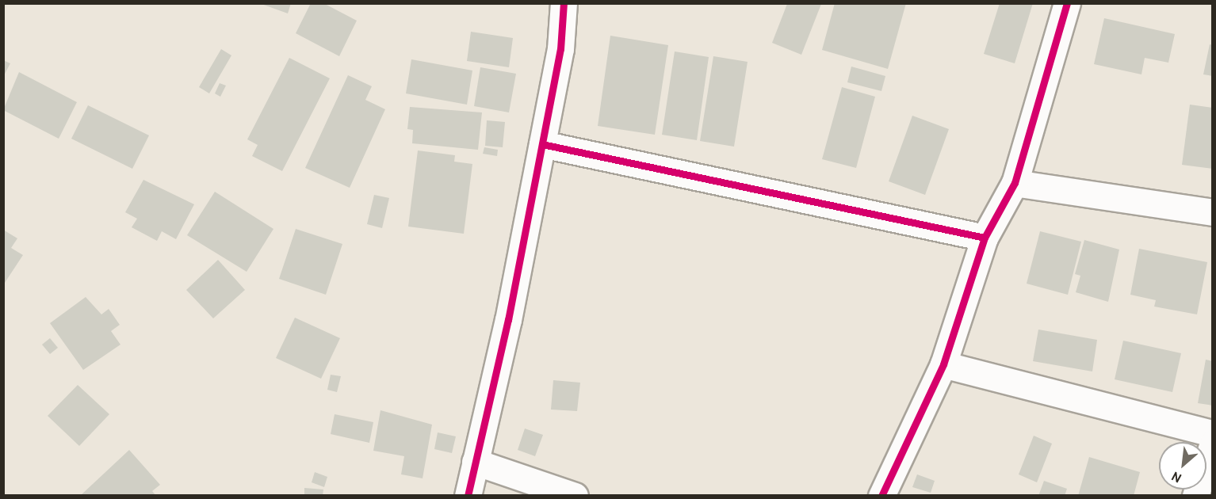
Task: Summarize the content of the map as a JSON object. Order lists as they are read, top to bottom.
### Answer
{
  "north": "bottom left"
}
